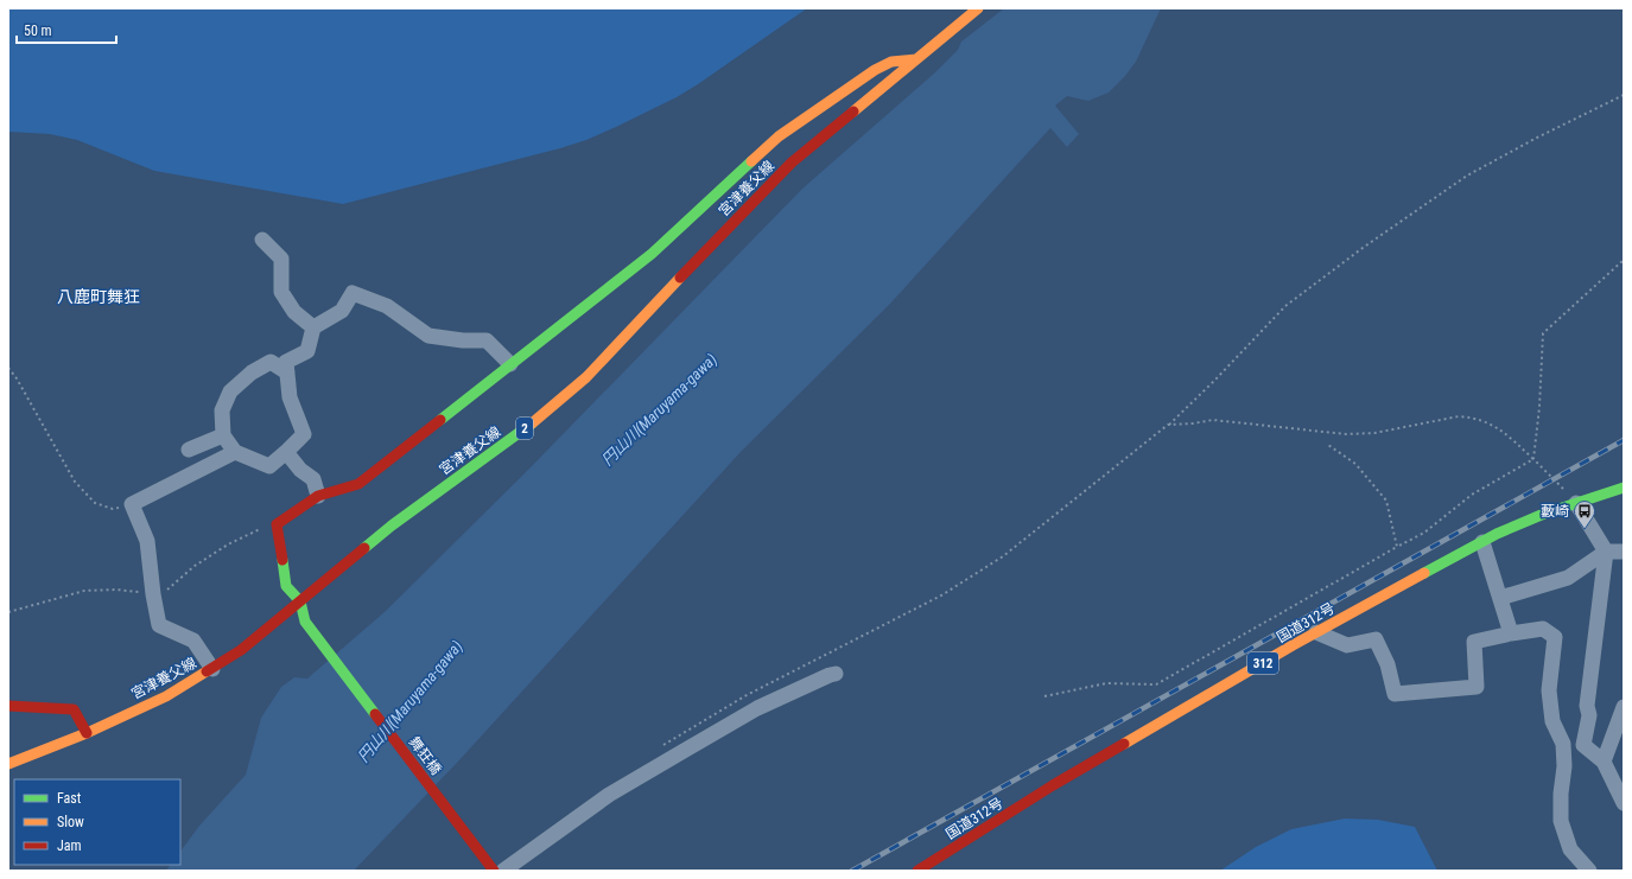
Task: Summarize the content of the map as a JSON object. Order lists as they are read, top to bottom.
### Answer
{
  "streets": {
    "main road": [
      "宮津養父線",
      "2",
      "国道312号",
      "312",
      "舞狂橋"
    ]
  },
  "crossings": [
    ["宮津養父線", "舞狂橋"]
  ],
  "districts": ["八鹿町舞狂"],
  "water": ["円山川(Maruyama-gawa)"],
  "places": {
    "bus stop": ["藪崎"]
  },
  "legend": ["Fast", "Slow", "Jam"],
  "scale_bar": "50 m"
}
